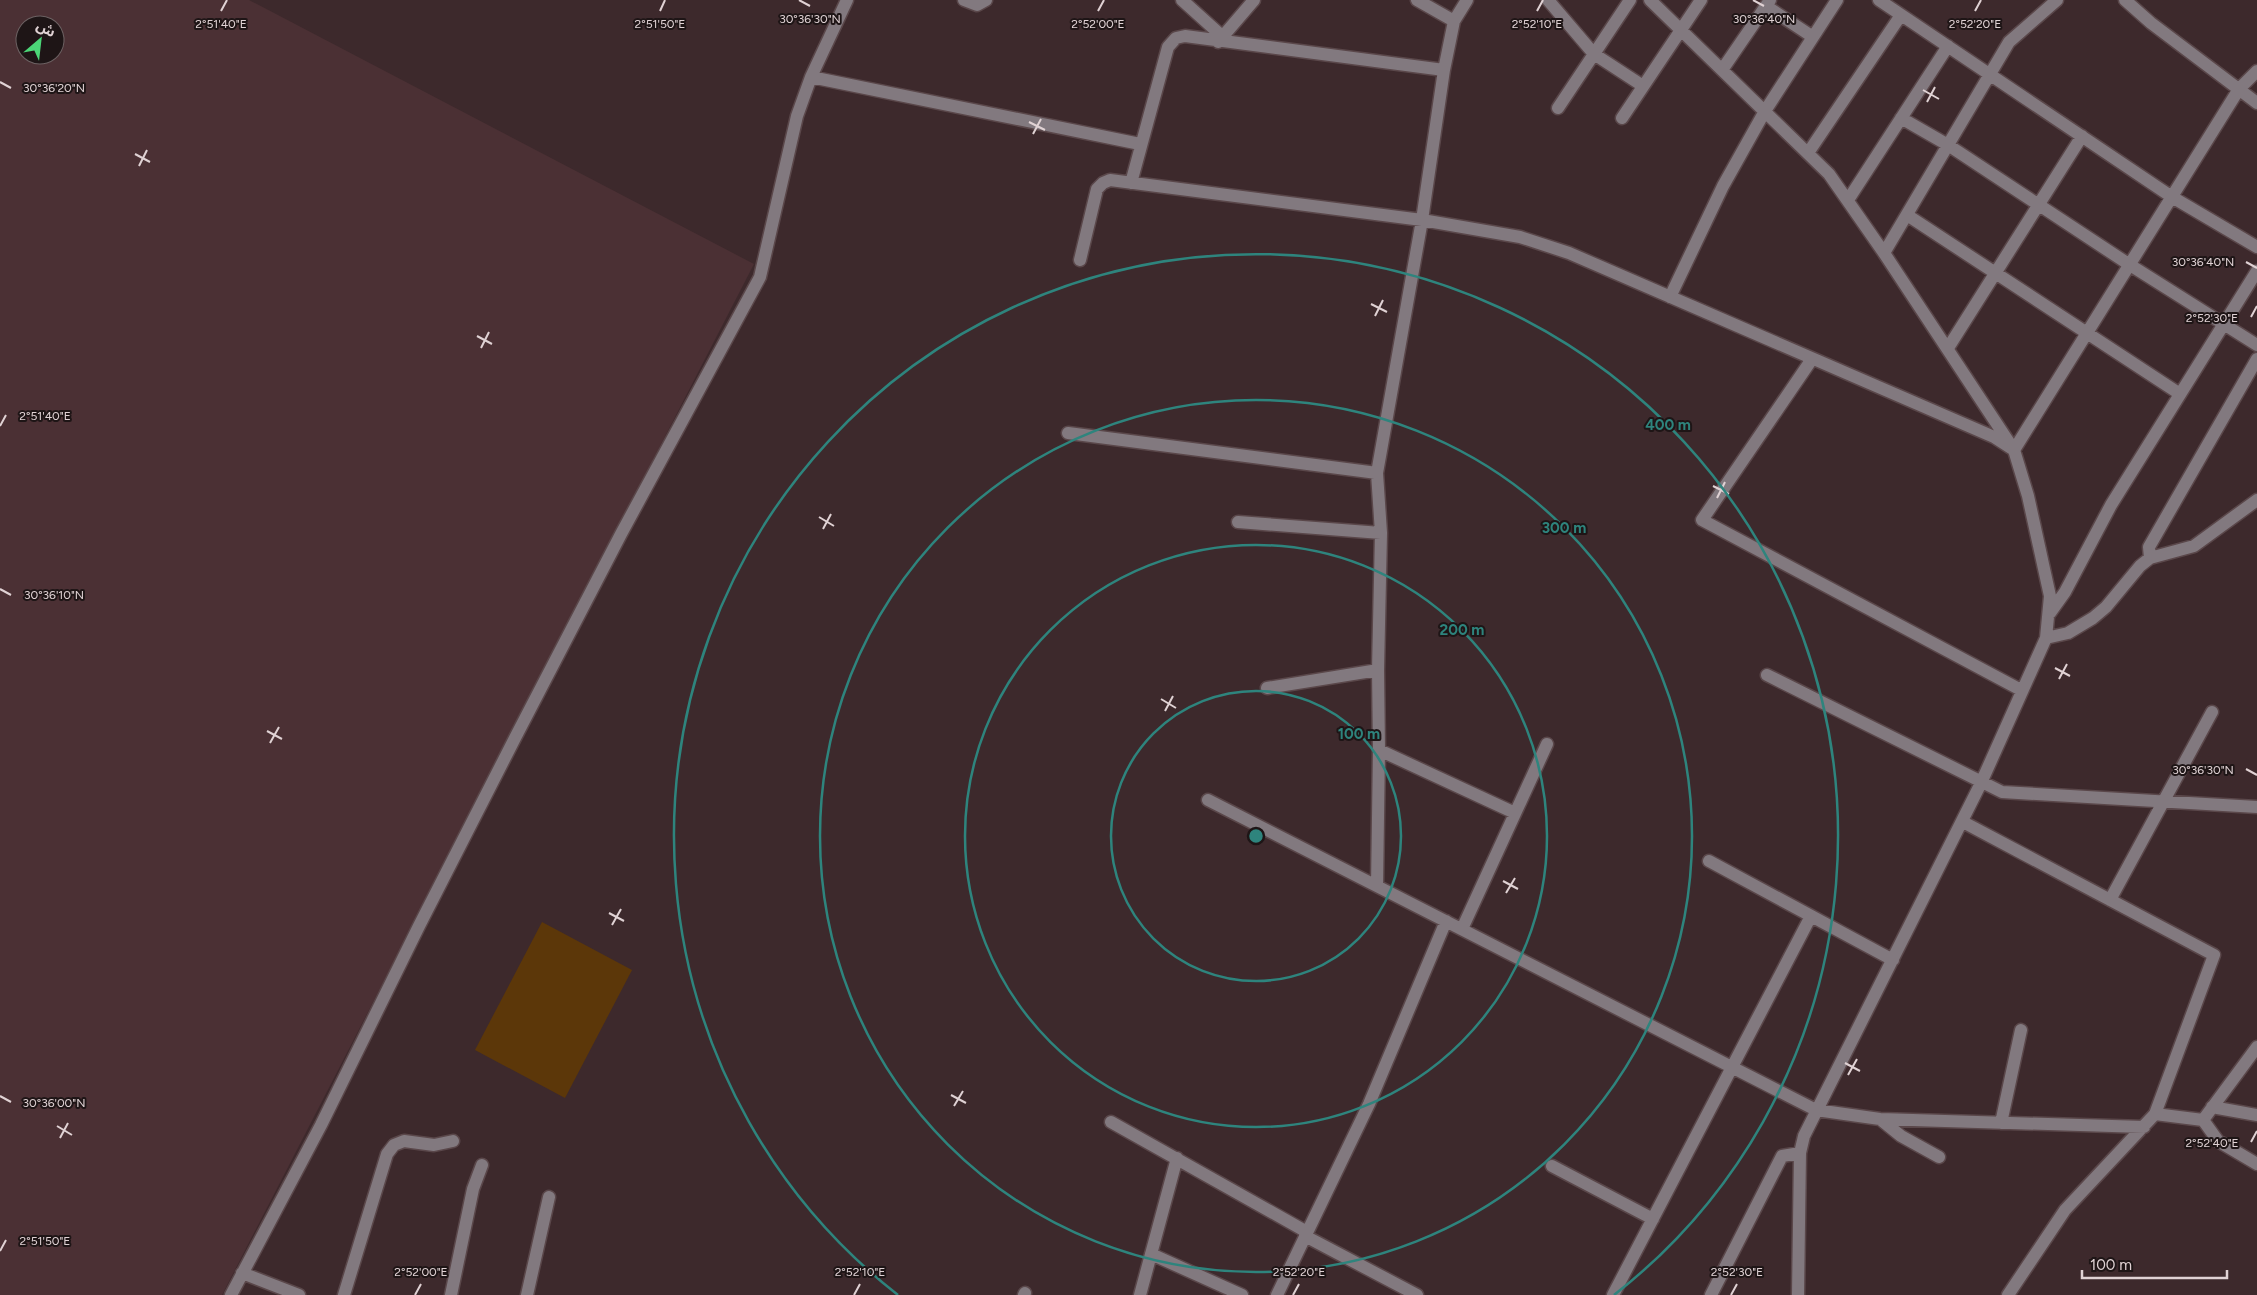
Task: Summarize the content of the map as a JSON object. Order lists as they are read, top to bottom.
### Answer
{
  "scale_bar": "100 m",
  "north": "top right",
  "coordinates": [
    "30°36'40\"N",
    "30°36'30\"N",
    "2°51'40\"E",
    "2°51'50\"E",
    "2°52'00\"E",
    "2°52'10\"E",
    "2°52'20\"E",
    "30°36'20\"N",
    "2°52'30\"E",
    "30°36'10\"N",
    "30°36'00\"N",
    "2°52'40\"E"
  ],
  "rings": [
    "400 m",
    "300 m",
    "200 m",
    "100 m"
  ]
}
